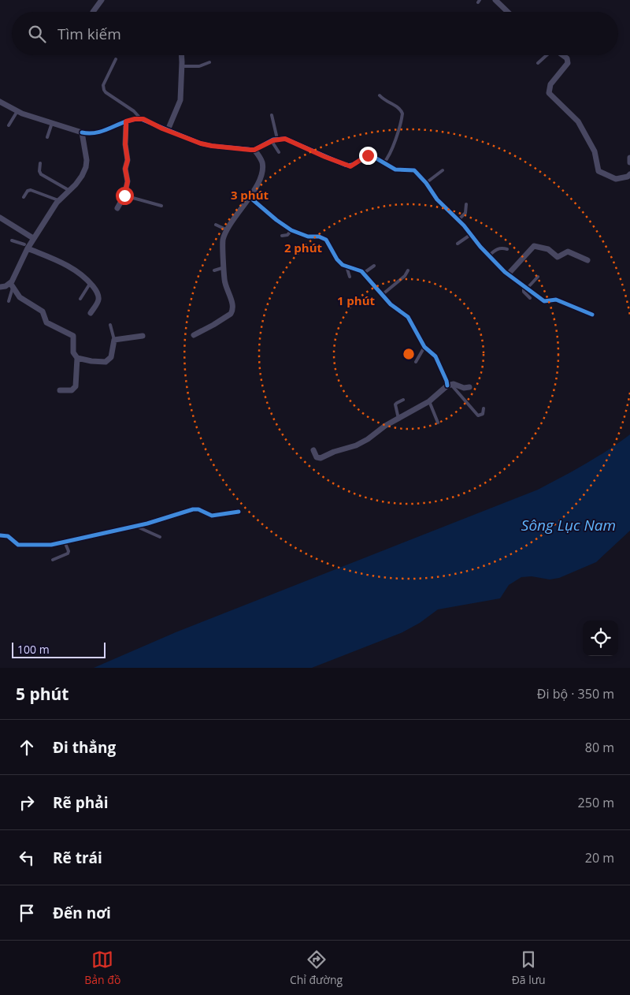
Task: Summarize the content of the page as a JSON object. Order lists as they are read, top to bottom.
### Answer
{
  "water": ["Sông Lục Nam"],
  "scale_bar": "100 m",
  "page": {
    "search": "Tìm kiếm",
    "scale": "100 m",
    "heading": ["5 phút", "Đi bộ · 350 m"],
    "list": [
      ["Đi thẳng", "80 m"],
      ["Rẽ phải", "250 m"],
      ["Rẽ trái", "20 m"],
      "Đến nơi"
    ],
    "nav": ["Bản đồ", "Chỉ đường", "Đã lưu"]
  },
  "rings": ["3 phút", "2 phút", "1 phút"]
}
